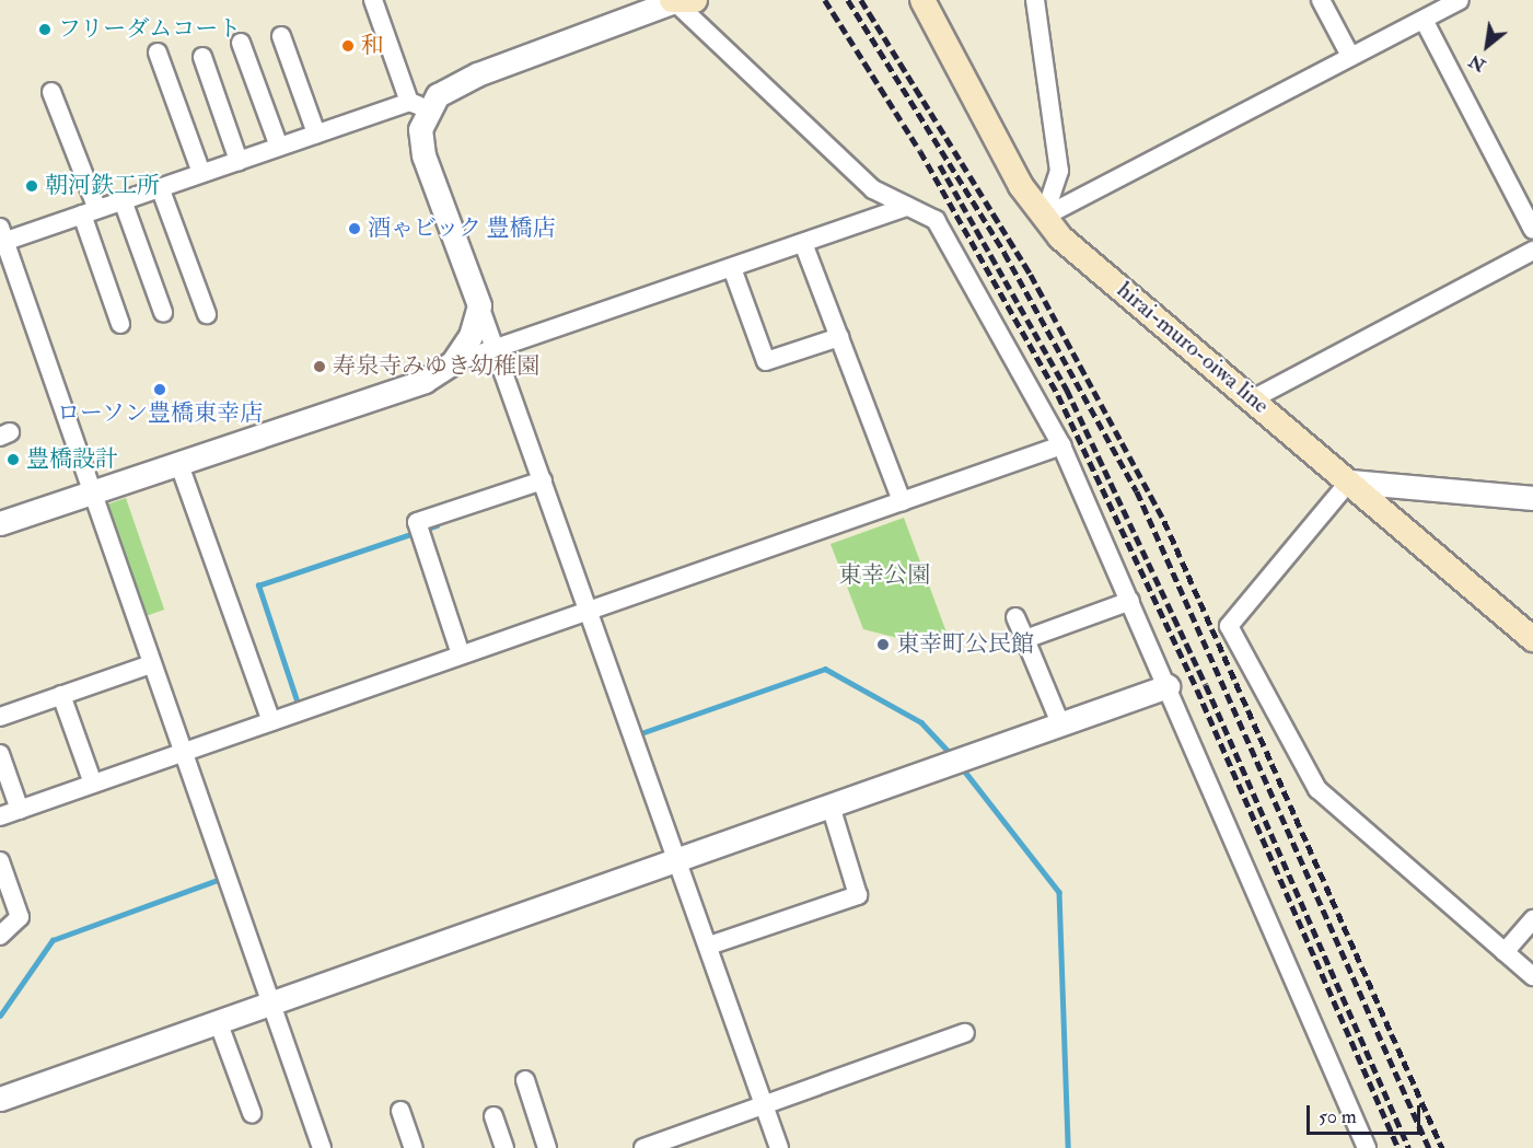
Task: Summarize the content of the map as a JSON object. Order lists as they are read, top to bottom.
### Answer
{
  "streets": {
    "main road": ["hirai-muro-oiwa line"]
  },
  "parks": ["東幸公園"],
  "places": [
    "フリーダムコート",
    "和",
    "朝河鉄工所",
    "酒ゃビック 豊橋店",
    "寿泉寺みゆき幼稚園",
    "ローソン豊橋東幸店",
    "豊橋設計",
    "東幸町公民館"
  ],
  "scale_bar": "50 m",
  "north": "bottom left"
}
